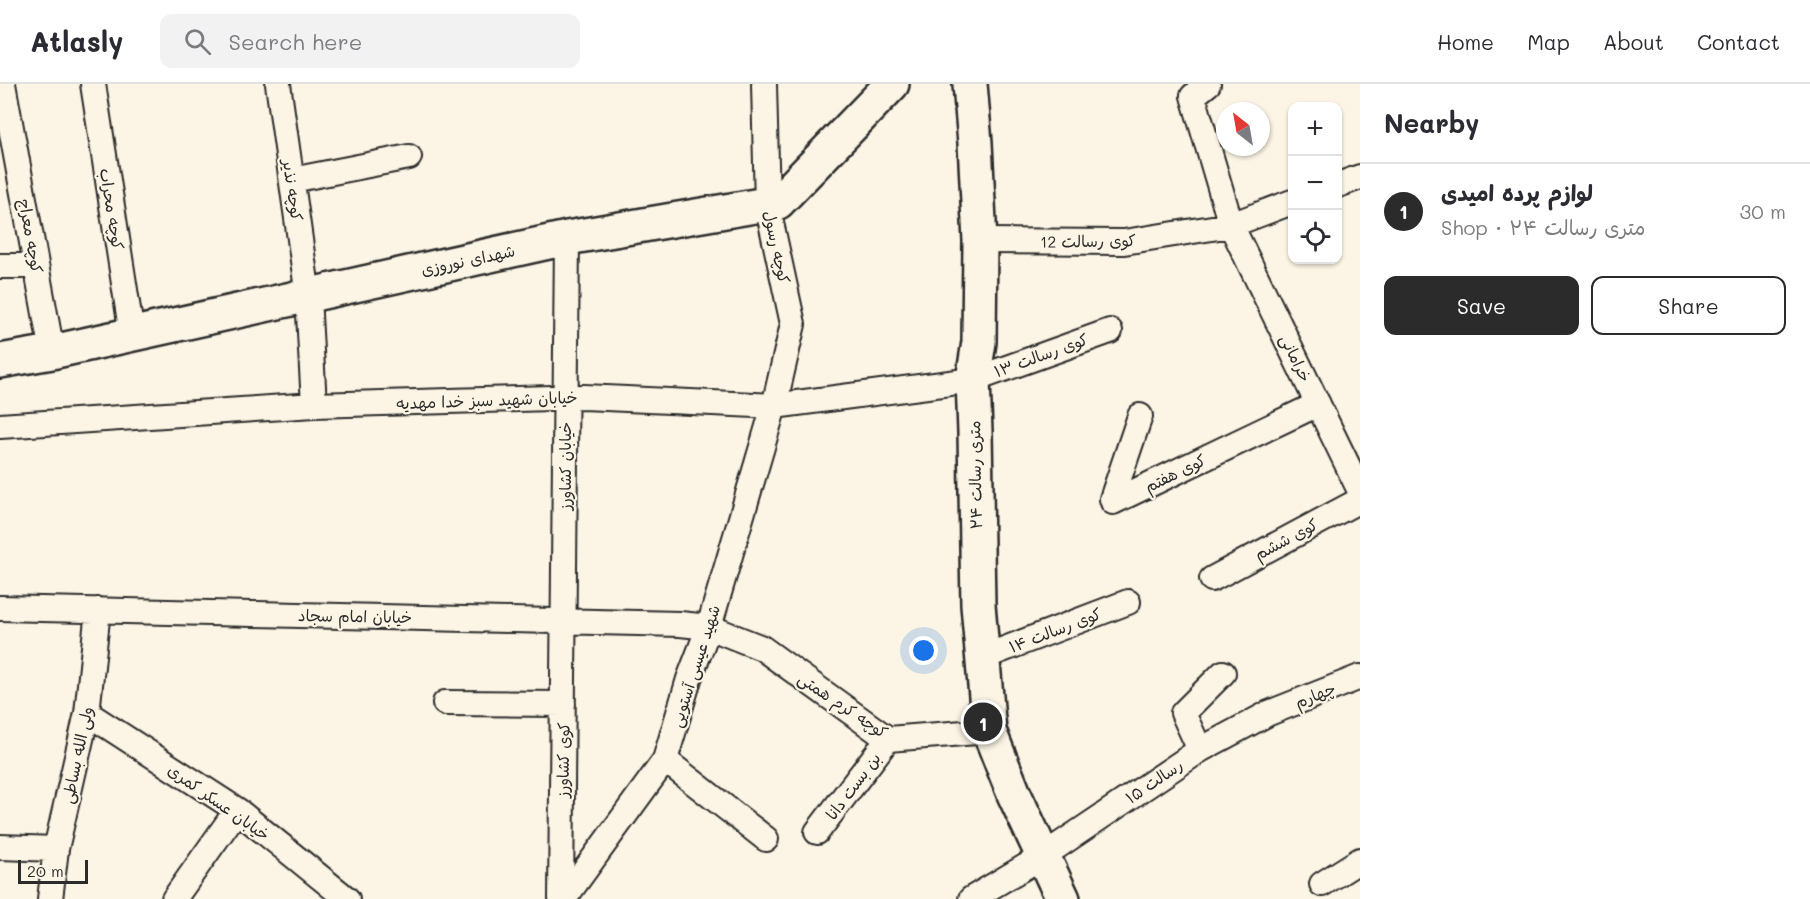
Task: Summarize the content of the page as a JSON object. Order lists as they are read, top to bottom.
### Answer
{
  "streets": {
    "street": [
      "کوچه نذیر",
      "کوچه محراب",
      "کوچه معراج",
      "کوی رسالت 12",
      "کوچه رسول",
      "شهدای نوروزی",
      "کوی رسالت ۱۳",
      "خرامانی",
      "خیابان شهید سبز خدا مهدیه",
      "خیابان کشاورز",
      "کوی هفتم",
      "۲۴ متری رسالت",
      "کوی ششم",
      "خیابان امام سجاد",
      "کوی رسالت ۱۴",
      "شهید عیسی آستویی",
      "چهارم",
      "کوچه کرم همتی",
      "ولی الله بساطی",
      "کوی کشاورز",
      "رسالت ۱۵",
      "بن بست دانا",
      "خیابان عسکر کمری"
    ]
  },
  "crossings": [
    ["کوچه نذیر", "شهدای نوروزی"],
    ["کوچه نذیر", "خیابان شهید سبز خدا مهدیه"],
    ["کوچه محراب", "شهدای نوروزی"],
    ["کوچه معراج", "شهدای نوروزی"],
    ["کوی رسالت 12", "خرامانی"],
    ["کوی رسالت 12", "۲۴ متری رسالت"],
    ["کوچه رسول", "شهدای نوروزی"],
    ["کوچه رسول", "خیابان شهید سبز خدا مهدیه"],
    ["کوچه رسول", "شهید عیسی آستویی"],
    ["شهدای نوروزی", "خیابان کشاورز"],
    ["کوی رسالت ۱۳", "خیابان شهید سبز خدا مهدیه"],
    ["کوی رسالت ۱۳", "۲۴ متری رسالت"],
    ["خرامانی", "کوی هفتم"],
    ["خیابان شهید سبز خدا مهدیه", "خیابان کشاورز"],
    ["خیابان شهید سبز خدا مهدیه", "۲۴ متری رسالت"],
    ["خیابان شهید سبز خدا مهدیه", "شهید عیسی آستویی"],
    ["خیابان کشاورز", "خیابان امام سجاد"],
    ["خیابان کشاورز", "کوی کشاورز"],
    ["۲۴ متری رسالت", "کوی رسالت ۱۴"],
    ["۲۴ متری رسالت", "کوچه کرم همتی"],
    ["۲۴ متری رسالت", "رسالت ۱۵"],
    ["خیابان امام سجاد", "شهید عیسی آستویی"],
    ["خیابان امام سجاد", "کوچه کرم همتی"],
    ["خیابان امام سجاد", "ولی الله بساطی"],
    ["خیابان امام سجاد", "کوی کشاورز"],
    ["شهید عیسی آستویی", "کوچه کرم همتی"],
    ["شهید عیسی آستویی", "کوی کشاورز"],
    ["چهارم", "رسالت ۱۵"],
    ["کوچه کرم همتی", "بن بست دانا"],
    ["ولی الله بساطی", "خیابان عسکر کمری"]
  ],
  "scale_bar": "20 m",
  "north": "top left",
  "page": {
    "header": "Atlasly",
    "search": "Search here",
    "nav": [
      "Home",
      "Map",
      "About",
      "Contact"
    ],
    "heading": "Nearby",
    "map_buttons": ["+", "−"],
    "list": [
      {
        "mark": "1",
        "name": "لوازم پرده امیدی",
        "note": "Shop · ۲۴ متری رسالت",
        "value": "30 m"
      }
    ],
    "buttons": ["Save", "Share"],
    "pins": "1",
    "scale": "20 m"
  }
}
